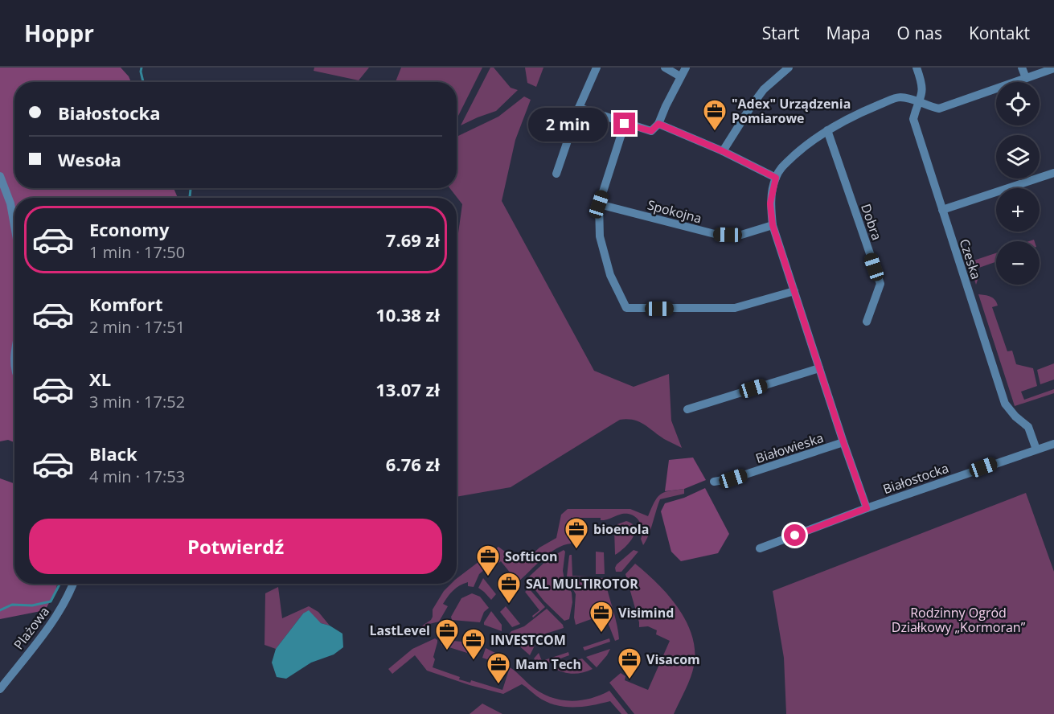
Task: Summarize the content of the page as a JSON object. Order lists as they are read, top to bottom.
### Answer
{
  "streets": {
    "street": [
      "Spokojna",
      "Dobra",
      "Czeska",
      "Białowieska",
      "Białostocka",
      "Plażowa"
    ]
  },
  "crossings": [
    ["Czeska", "Białostocka"]
  ],
  "parks": ["Rodzinny Ogród Działkowy „Kormoran”"],
  "places": {
    "office": [
      "\"Adex\" Urządzenia Pomiarowe",
      "bioenola",
      "Softicon",
      "SAL MULTIROTOR",
      "Visimind",
      "LastLevel",
      "INVESTCOM",
      "Visacom",
      "Mam Tech"
    ]
  },
  "page": {
    "header": "Hoppr",
    "nav": [
      "Start",
      "Mapa",
      "O nas",
      "Kontakt"
    ],
    "map_buttons": ["+", "−"],
    "banner": ["Białostocka", "Wesoła"],
    "bubble": "2 min",
    "list": [
      {
        "name": "Economy",
        "note": "1 min · 17:50",
        "value": "7.69 zł"
      },
      {
        "name": "Komfort",
        "note": "2 min · 17:51",
        "value": "10.38 zł"
      },
      {
        "name": "XL",
        "note": "3 min · 17:52",
        "value": "13.07 zł"
      },
      {
        "name": "Black",
        "note": "4 min · 17:53",
        "value": "6.76 zł"
      }
    ],
    "buttons": "Potwierdź"
  }
}
